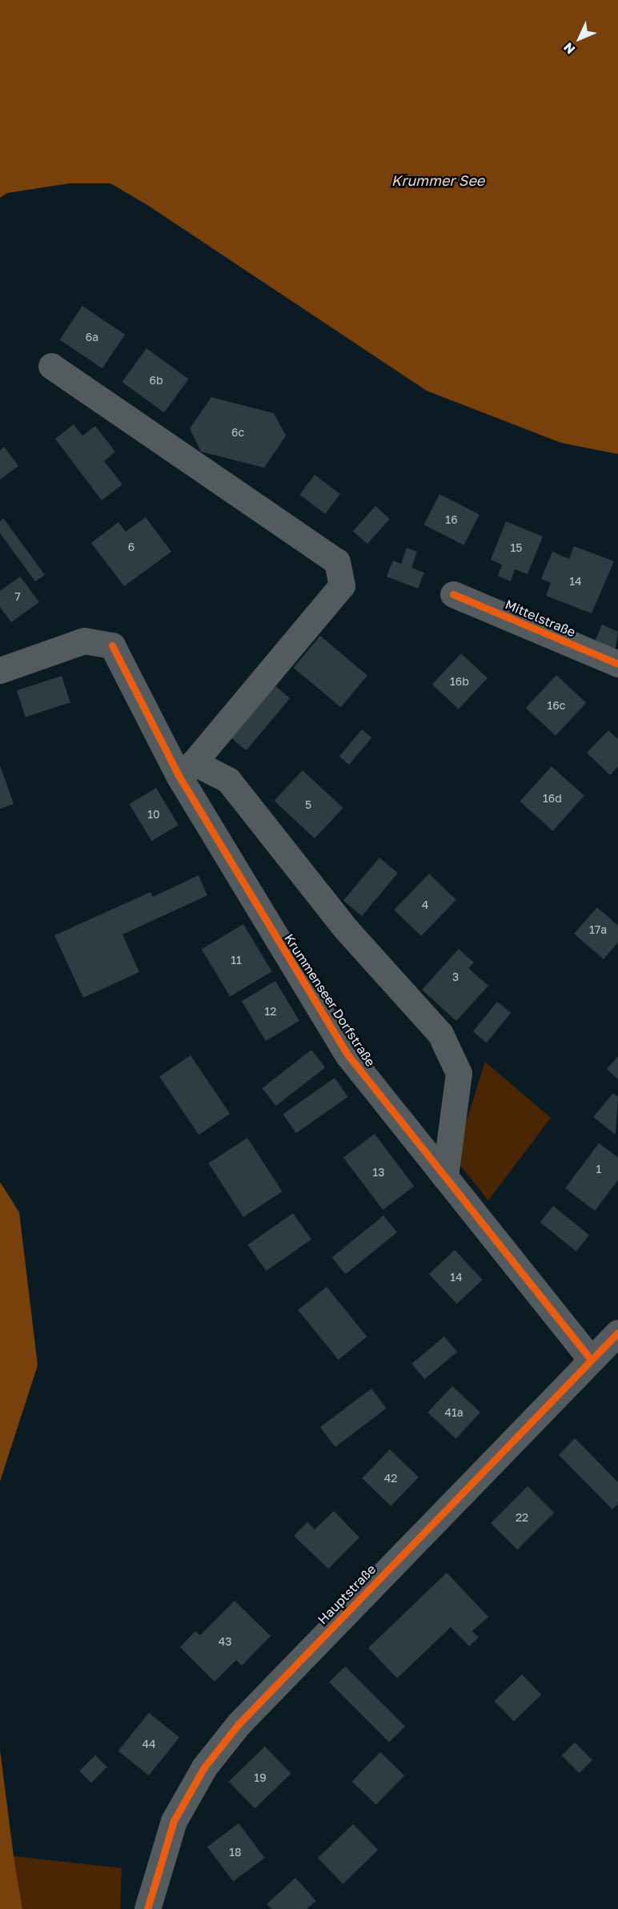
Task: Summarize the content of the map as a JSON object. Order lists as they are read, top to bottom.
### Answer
{
  "streets": {
    "street": ["Mittelstraße", "Krummenseer Dorfstraße", "Hauptstraße"]
  },
  "crossings": [
    ["Krummenseer Dorfstraße", "Hauptstraße"]
  ],
  "water": ["Krummer See"],
  "house_numbers": [
    "6a",
    "6b",
    "6c",
    "16",
    "6",
    "15",
    "14",
    "7",
    "16b",
    "16c",
    "16d",
    "5",
    "10",
    "4",
    "17a",
    "11",
    "3",
    "12",
    "1",
    "13",
    "14",
    "41a",
    "42",
    "22",
    "43",
    "44",
    "19",
    "18"
  ],
  "north": "bottom left"
}
